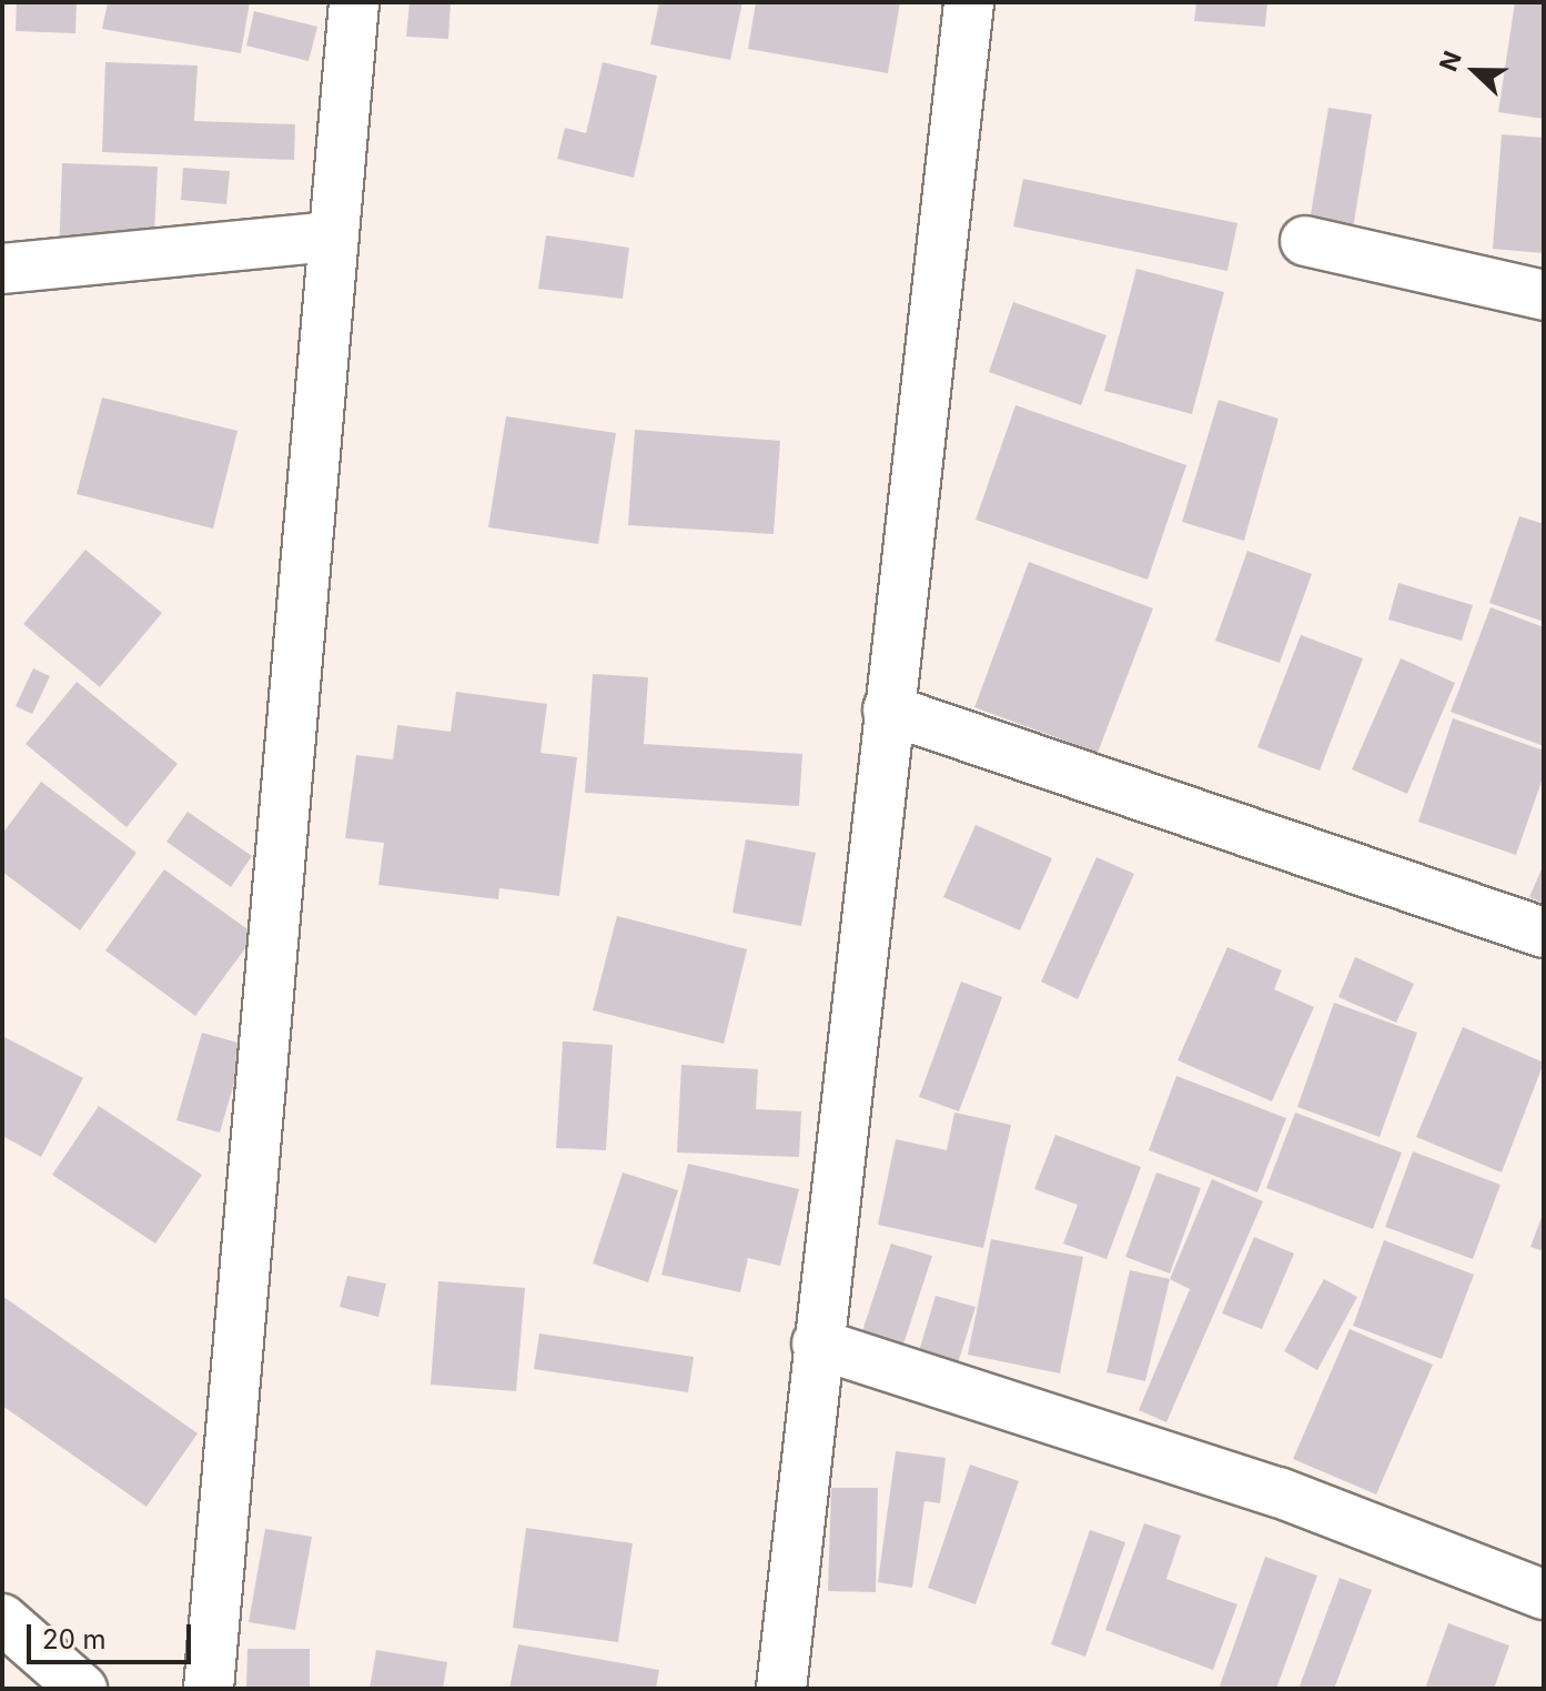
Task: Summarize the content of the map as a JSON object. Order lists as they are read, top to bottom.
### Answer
{
  "scale_bar": "20 m",
  "north": "left"
}
